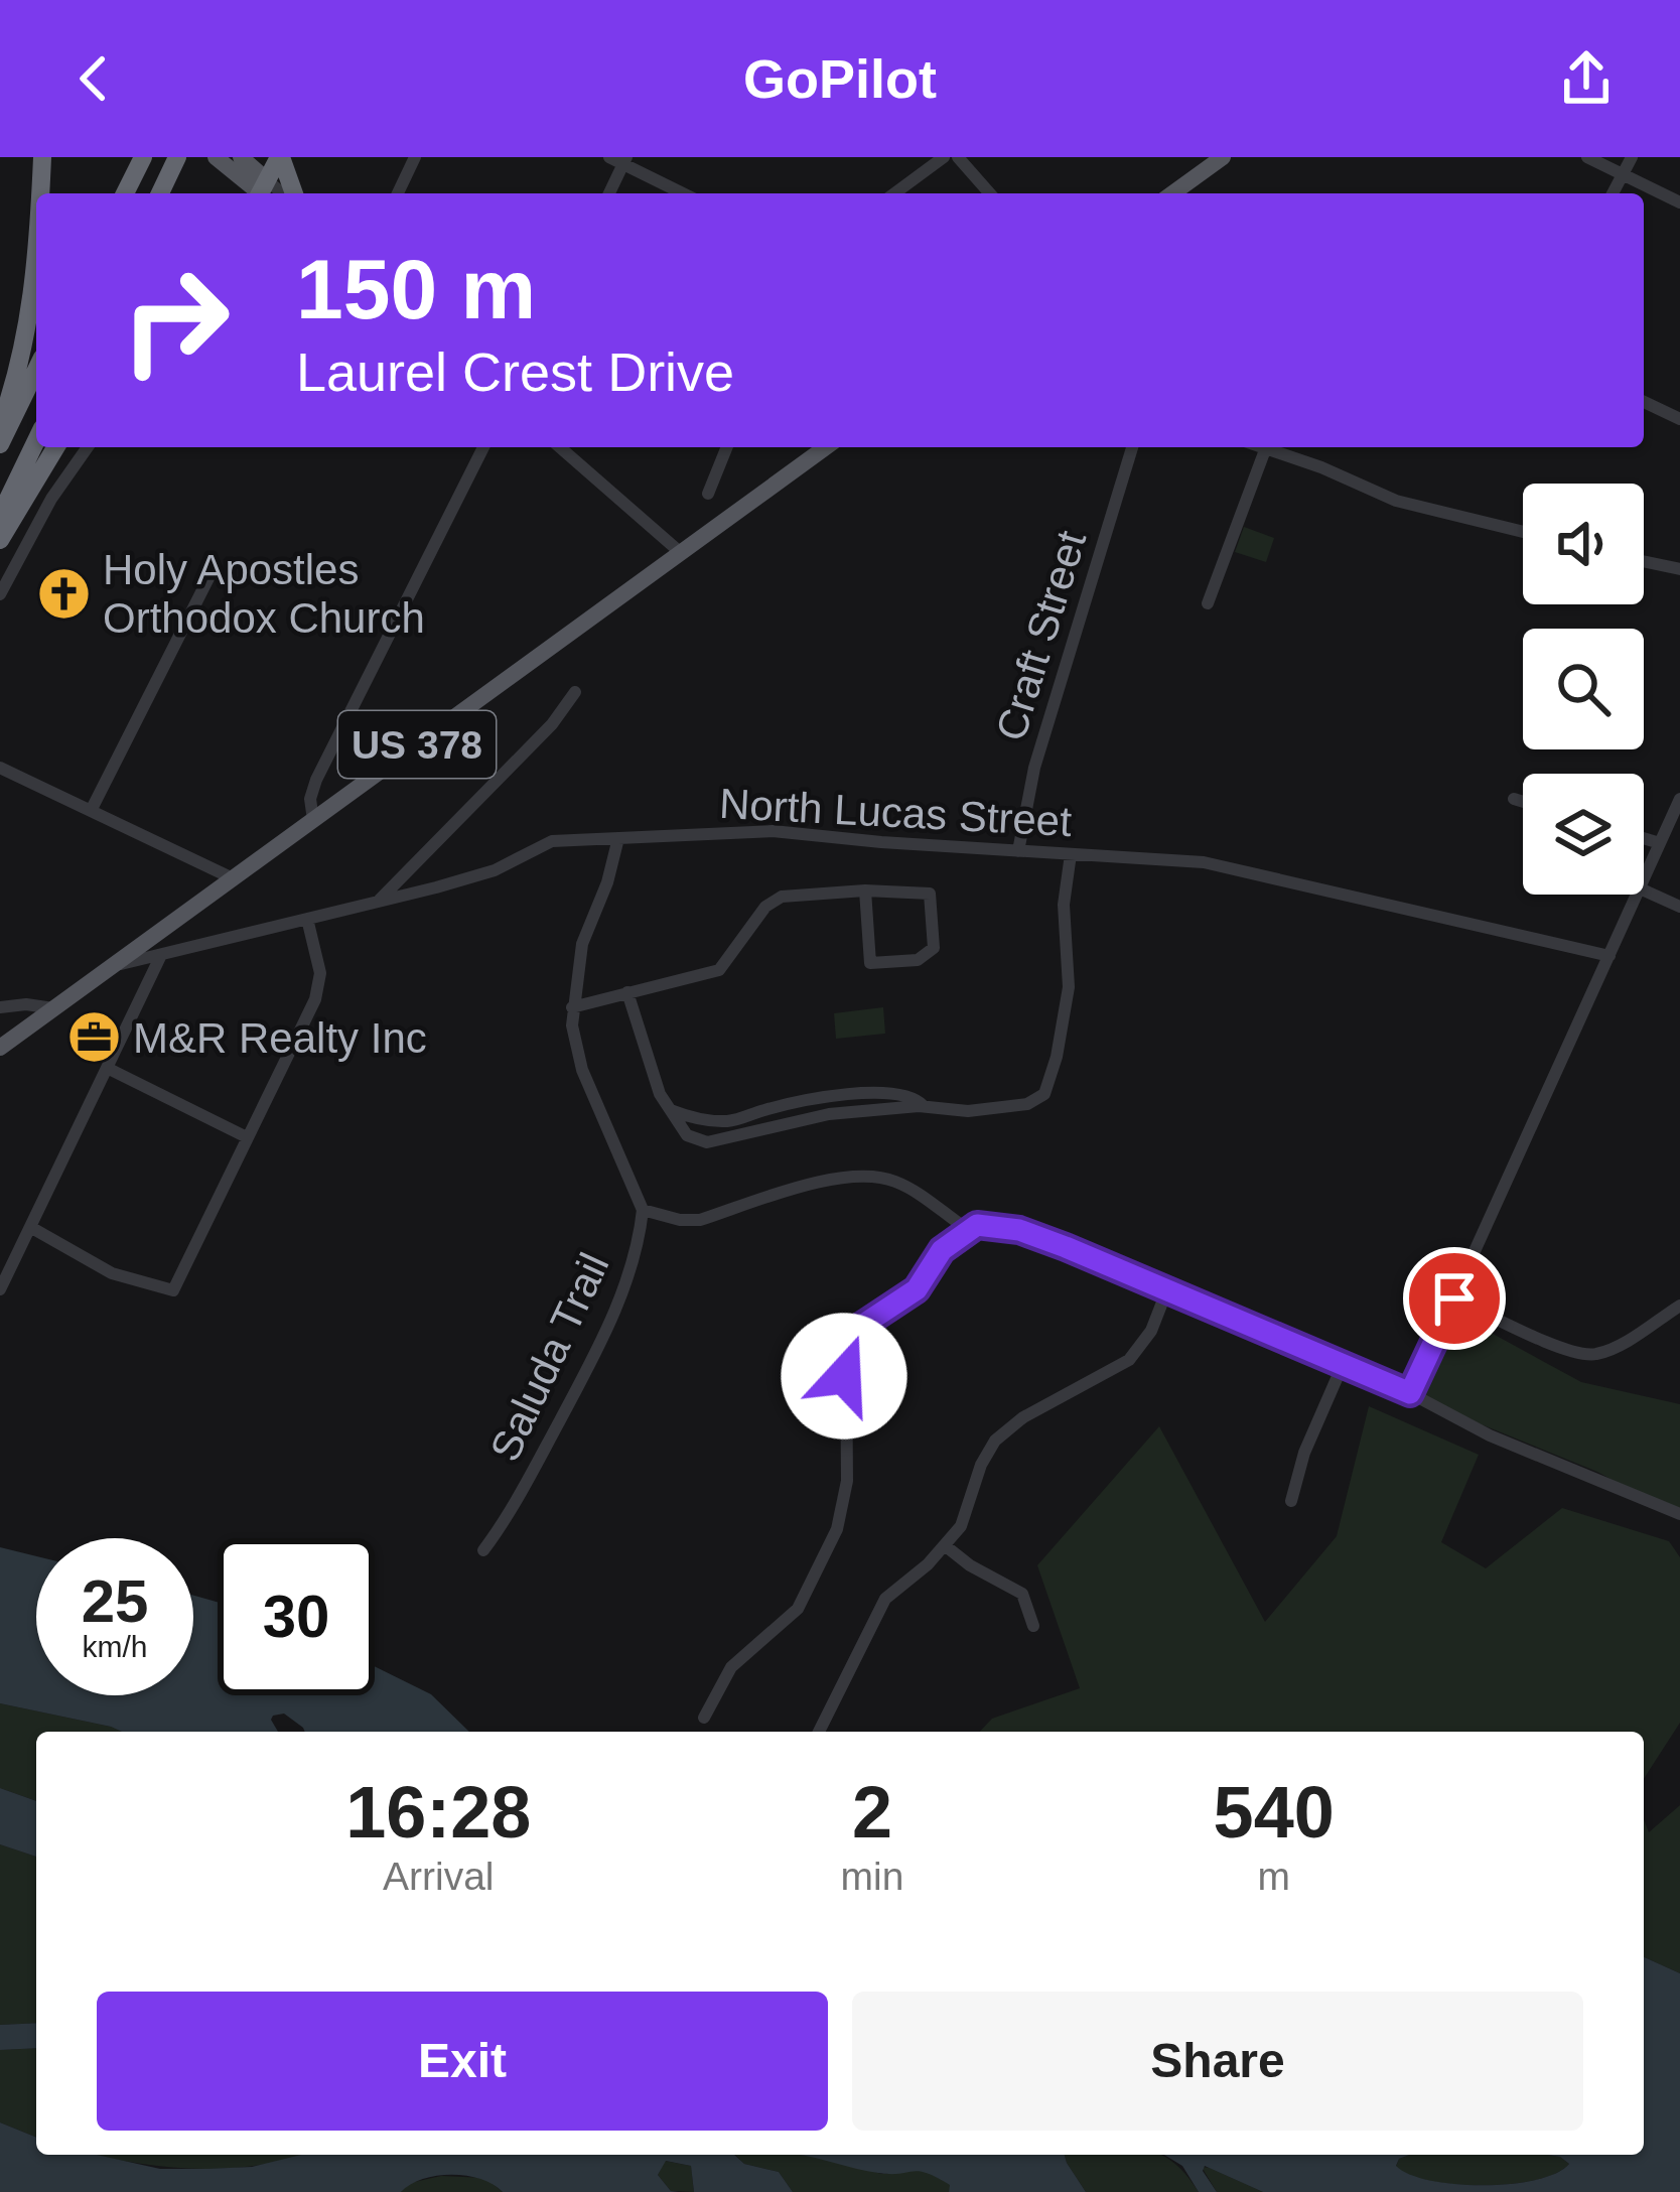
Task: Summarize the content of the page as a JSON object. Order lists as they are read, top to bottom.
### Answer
{
  "streets": {
    "main road": ["US 378"],
    "street": ["Craft Street", "North Lucas Street", "Saluda Trail"]
  },
  "crossings": [
    ["Craft Street", "North Lucas Street"],
    ["US 378", "North Lucas Street"],
    ["North Lucas Street", "Saluda Trail"]
  ],
  "places": {
    "church": ["Holy Apostles Orthodox Church"],
    "office": ["M&R Realty Inc"]
  },
  "page": {
    "header": "GoPilot",
    "turn": ["150 m", "Laurel Crest Drive"],
    "speed": "25 km/h",
    "limit": "30",
    "eta": [
      "16:28",
      "Arrival",
      "2",
      "min",
      "540",
      "m"
    ],
    "buttons": ["Exit", "Share"]
  }
}
